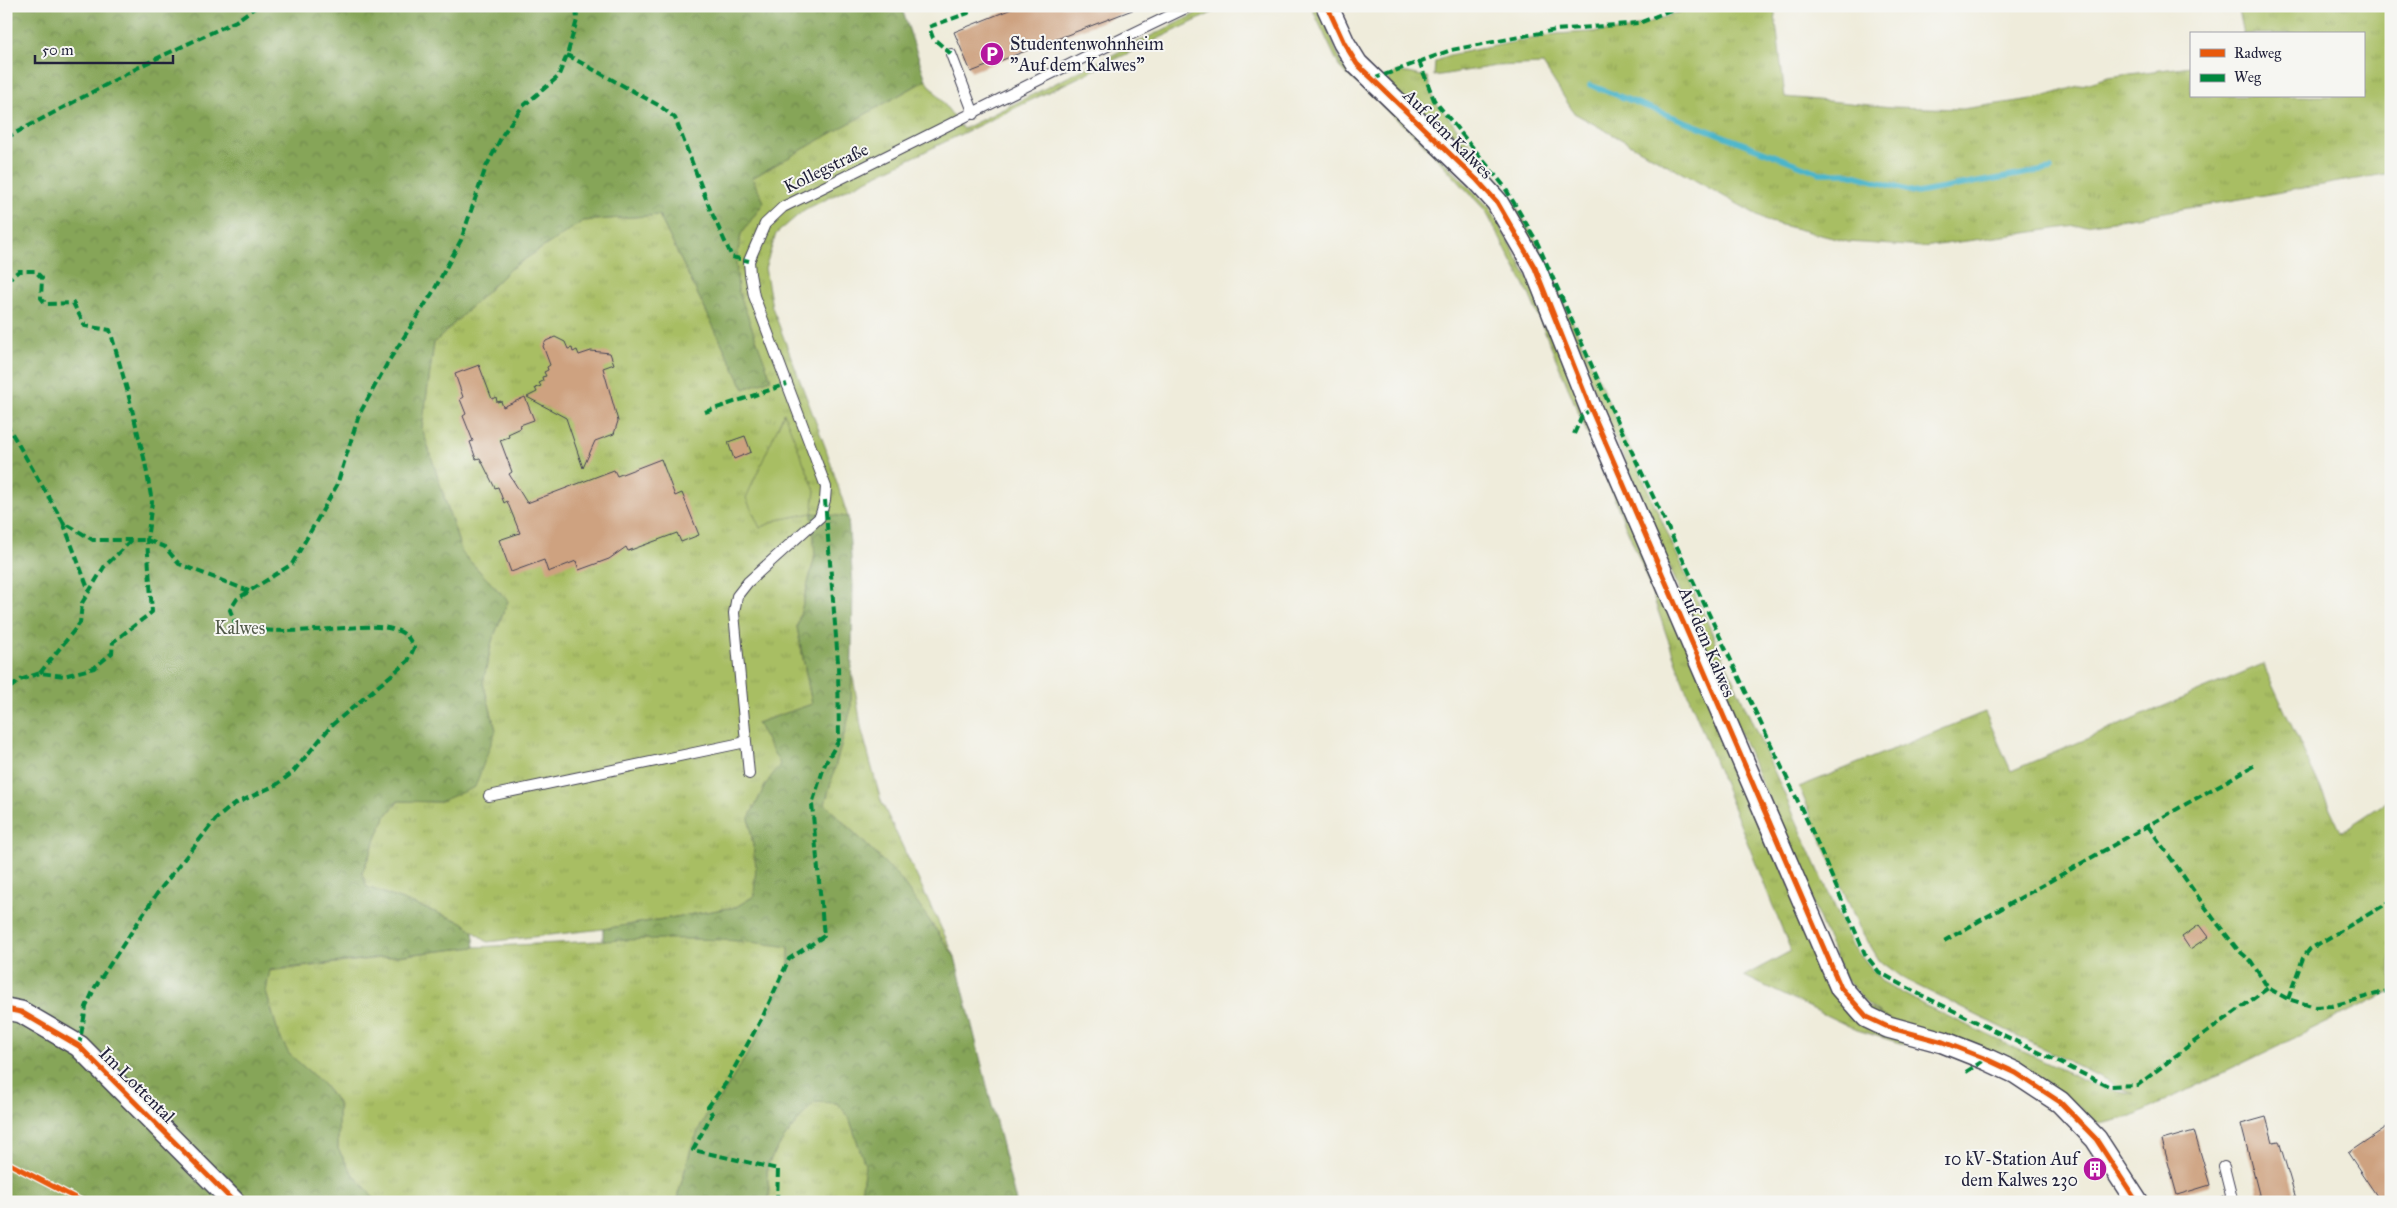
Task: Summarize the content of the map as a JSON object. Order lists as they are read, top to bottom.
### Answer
{
  "streets": {
    "street": ["Auf dem Kalwes", "Im Lottental"],
    "lane": ["Kollegstraße"]
  },
  "parks": ["Kalwes"],
  "places": {
    "parking": ["Studentenwohnheim \"Auf dem Kalwes\""],
    "building": ["10 kV-Station Auf dem Kalwes 230"]
  },
  "legend": ["Radweg", "Weg"],
  "scale_bar": "50 m"
}
